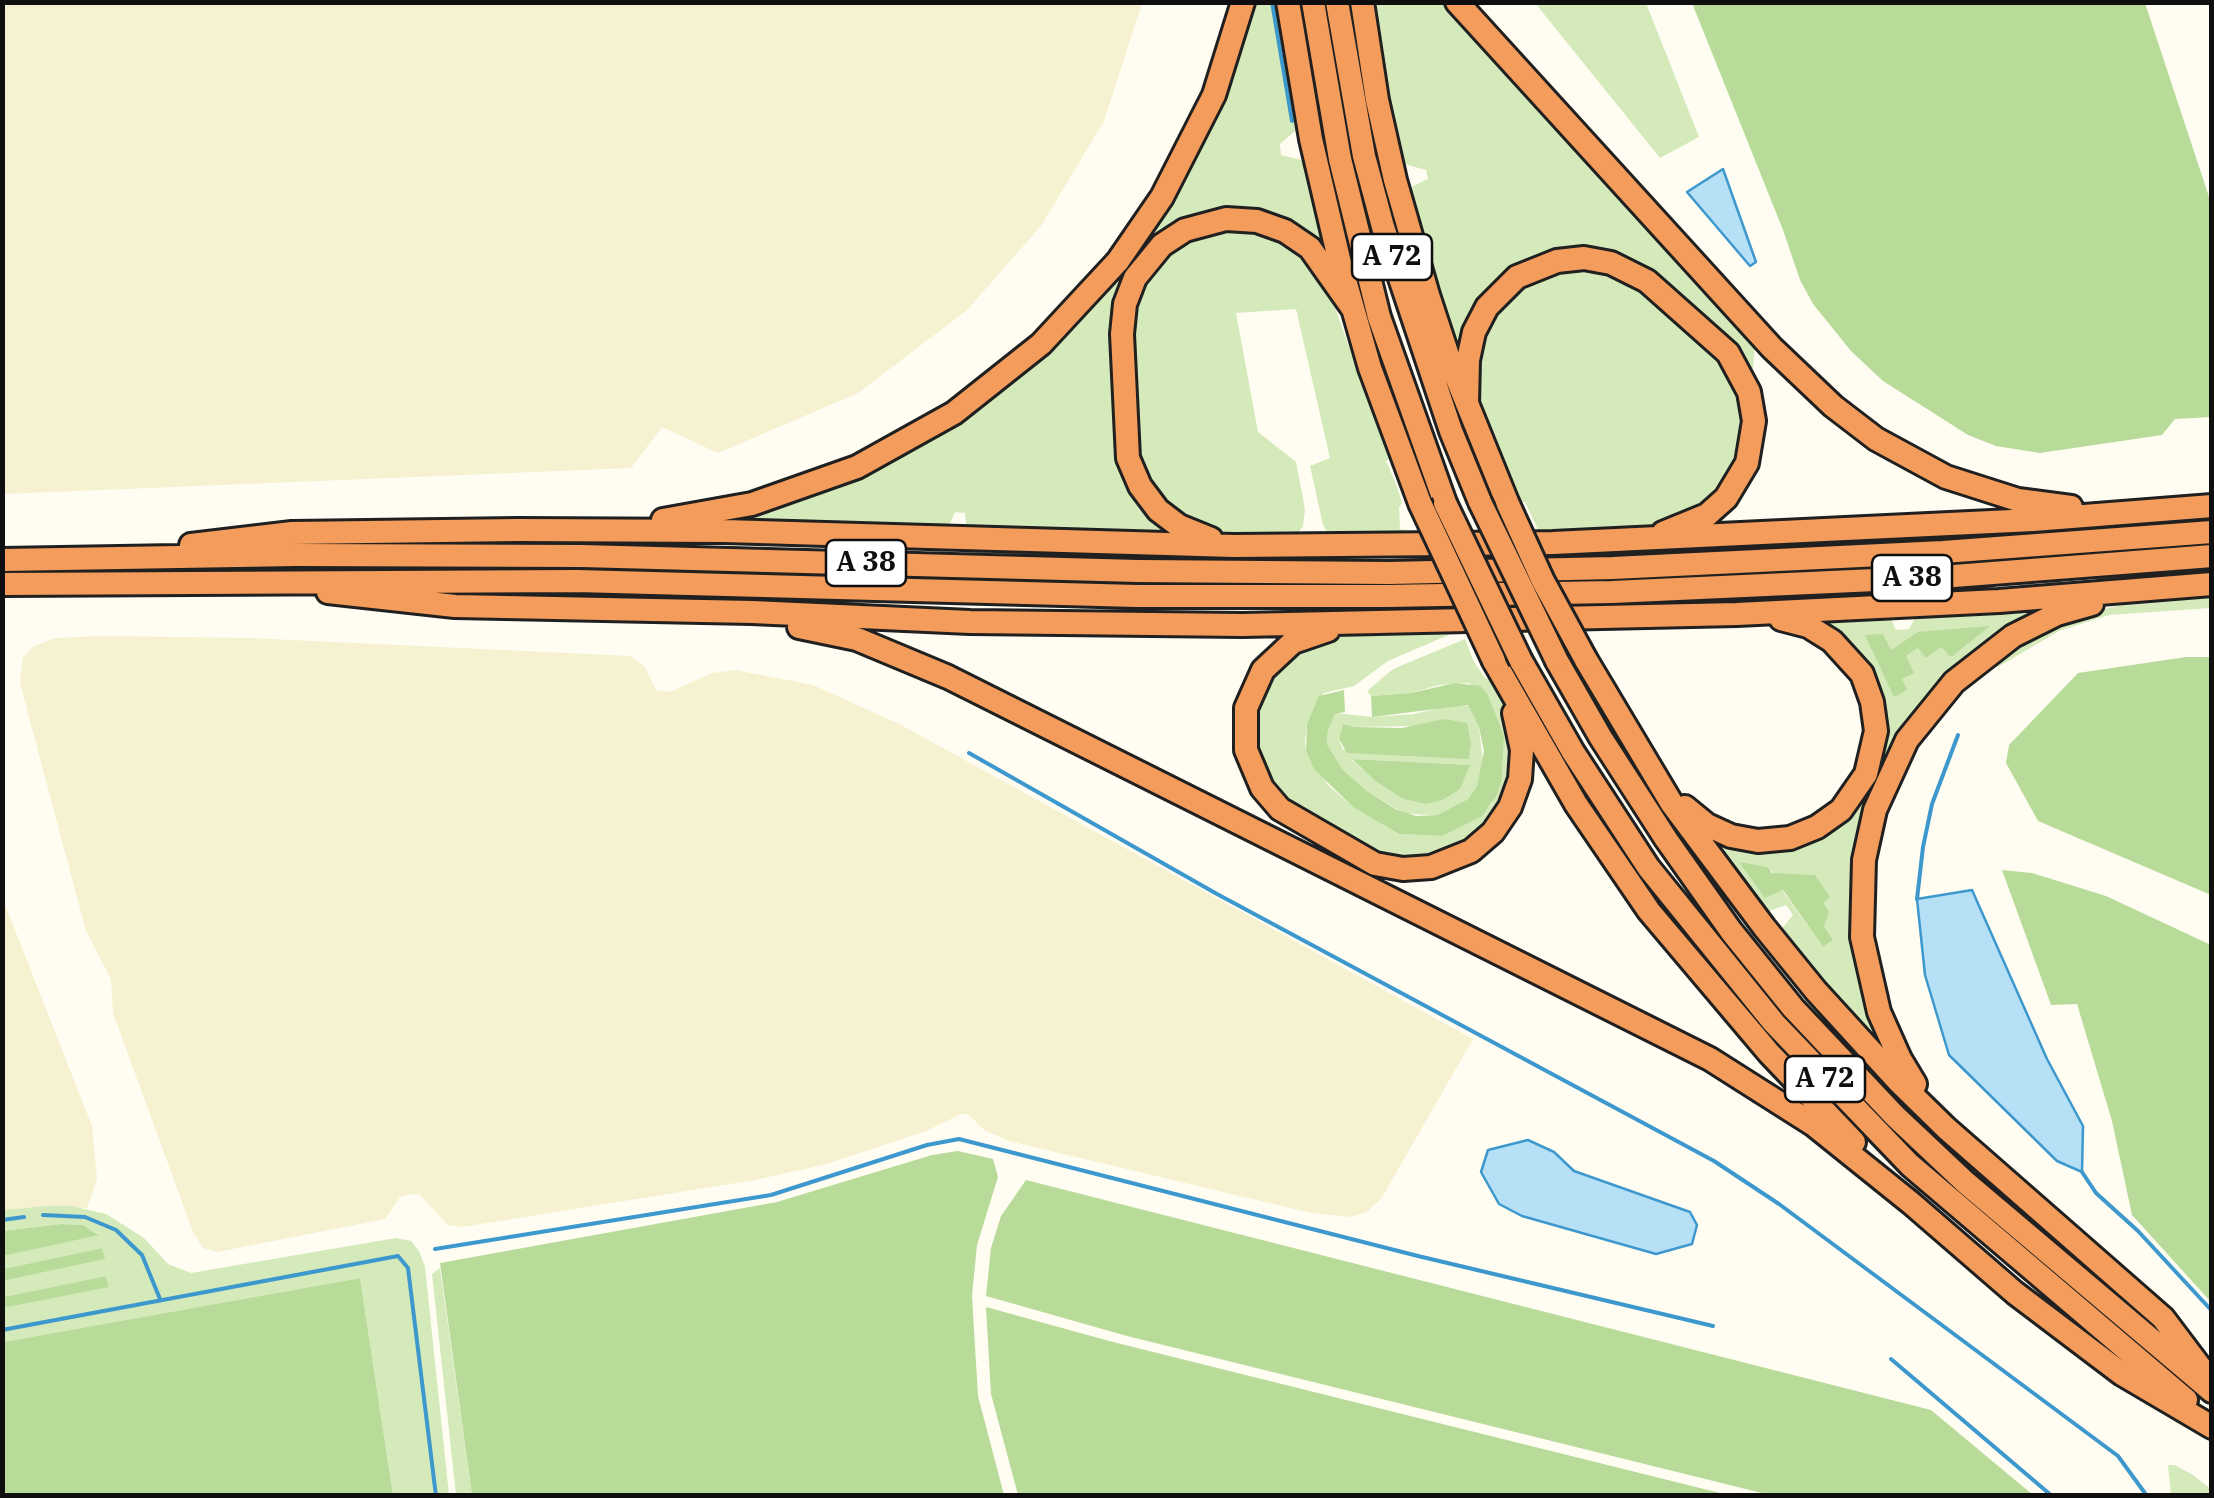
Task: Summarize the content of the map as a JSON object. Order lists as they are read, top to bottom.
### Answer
{
  "streets": {
    "highway": ["A 72", "A 38"]
  }
}
